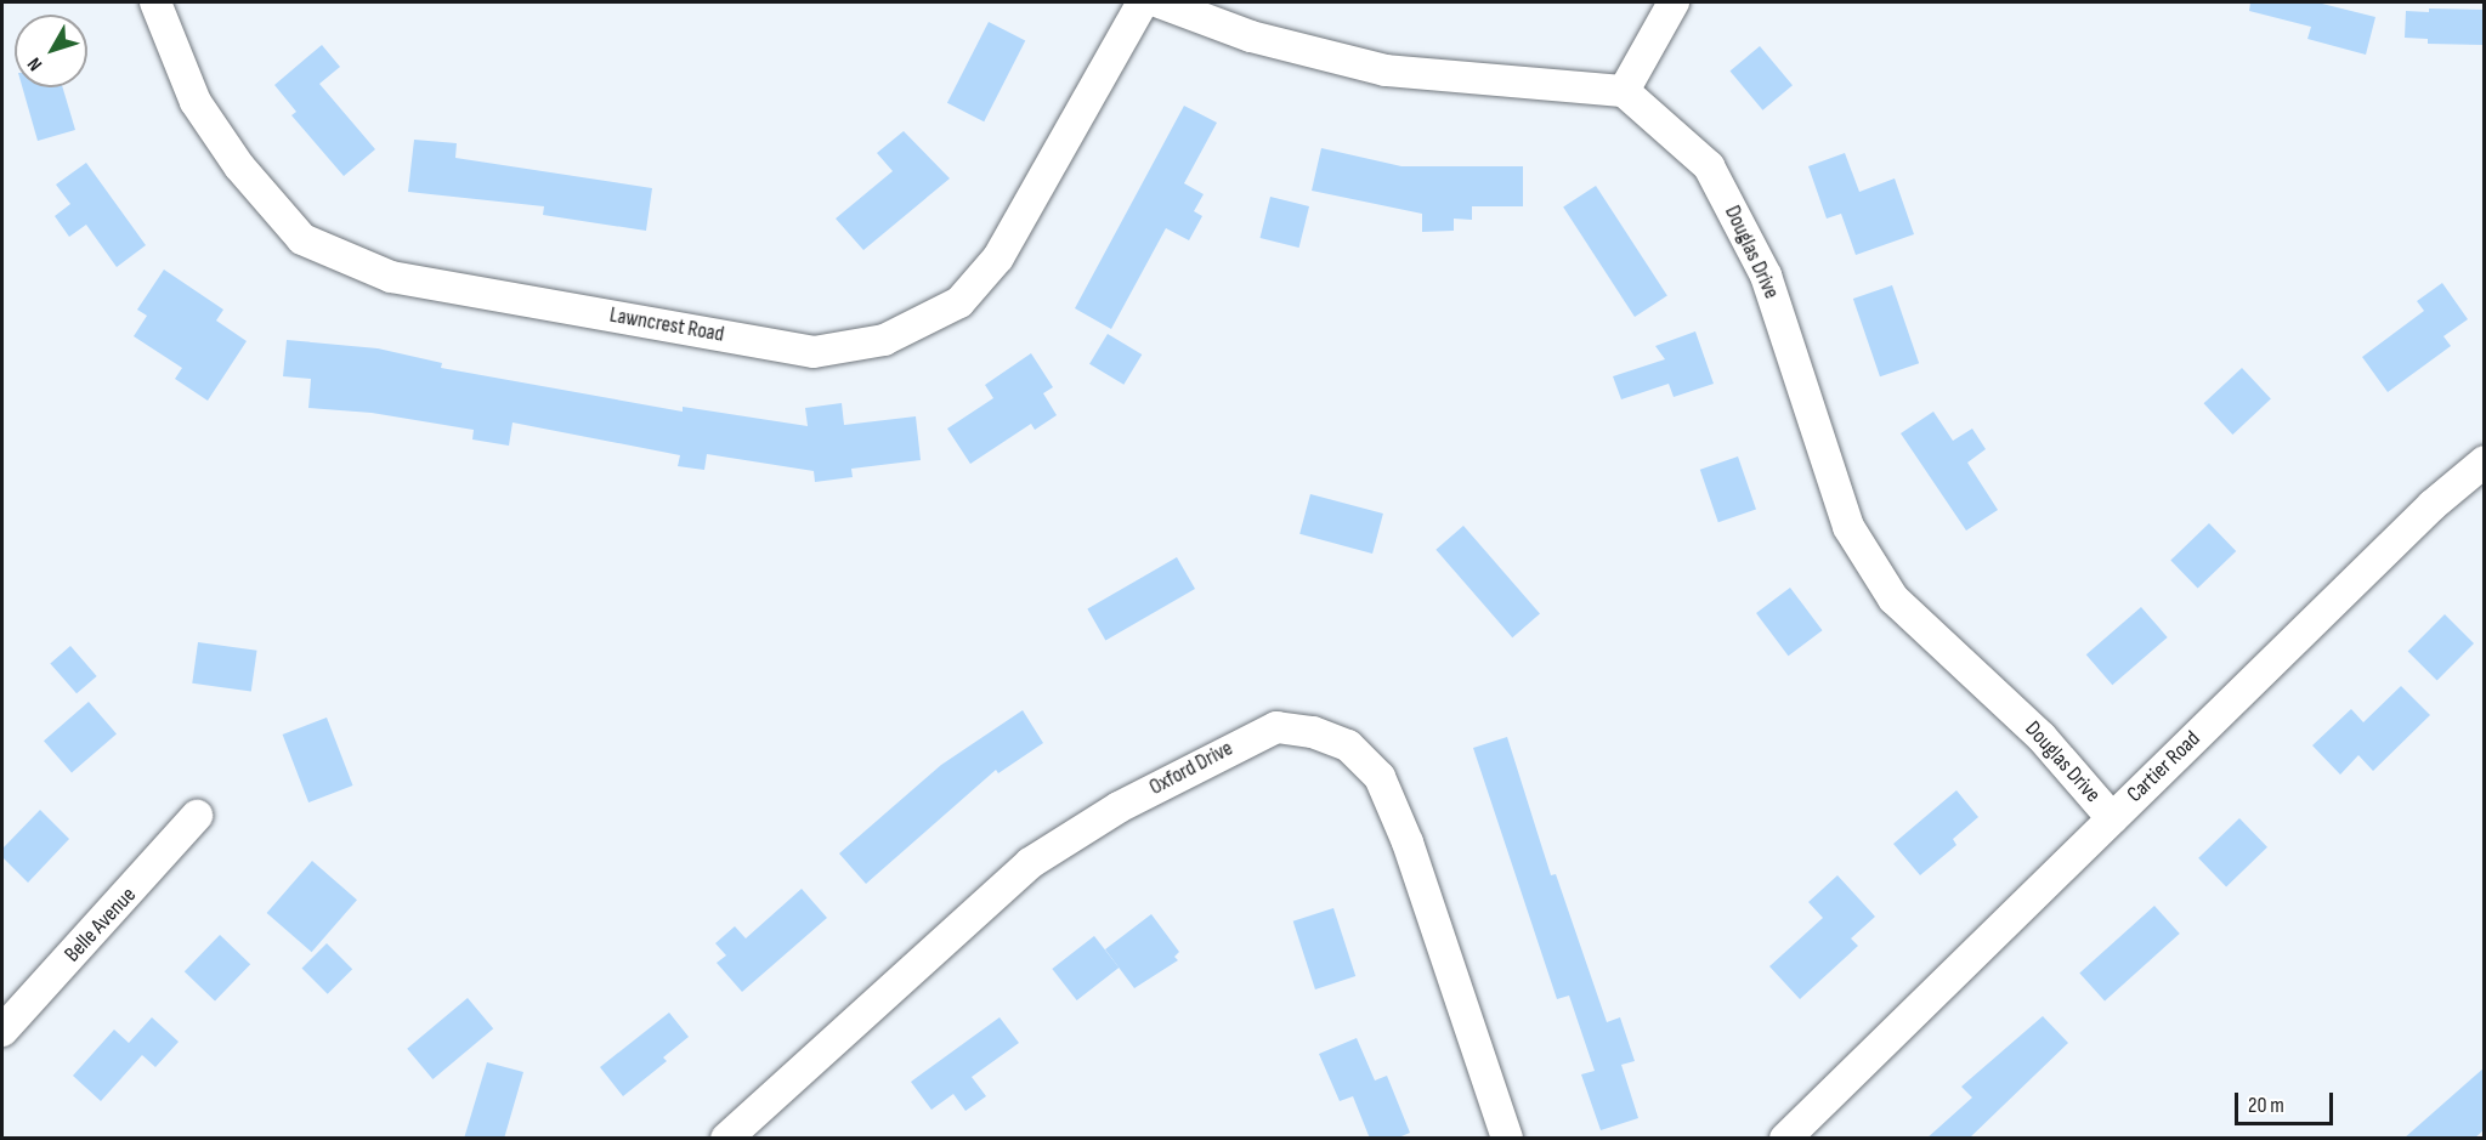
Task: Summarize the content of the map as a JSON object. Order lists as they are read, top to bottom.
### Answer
{
  "streets": {
    "street": [
      "Douglas Drive",
      "Lawncrest Road",
      "Cartier Road",
      "Oxford Drive",
      "Belle Avenue"
    ]
  },
  "crossings": [
    ["Douglas Drive", "Cartier Road"]
  ],
  "scale_bar": "20 m",
  "north": "bottom left"
}
